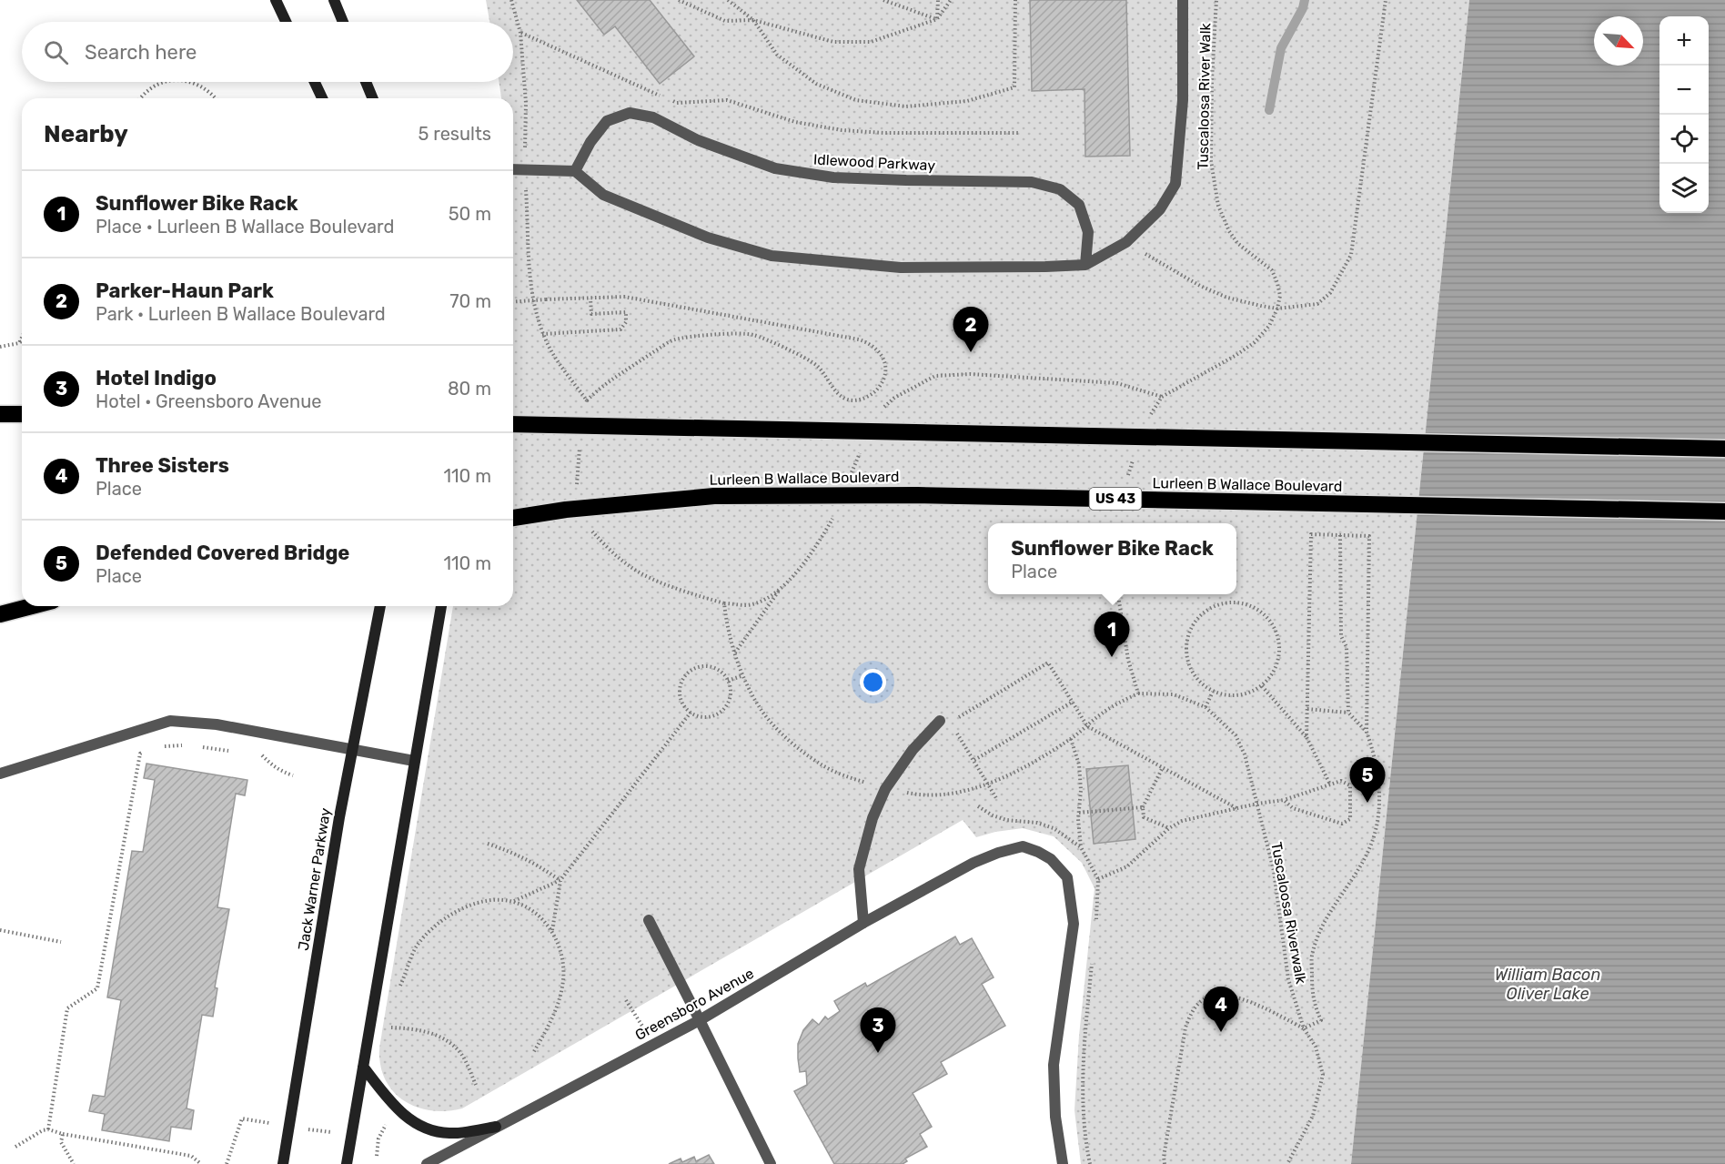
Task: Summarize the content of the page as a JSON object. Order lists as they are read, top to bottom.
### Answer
{
  "streets": {
    "highway": ["Lurleen B Wallace Boulevard", "US 43"],
    "main road": ["Jack Warner Parkway"],
    "street": ["Idlewood Parkway", "Greensboro Avenue"],
    "path": ["Tuscaloosa River Walk", "Tuscaloosa Riverwalk"]
  },
  "water": ["William Bacon Oliver Lake"],
  "north": "bottom right",
  "page": {
    "map_buttons": ["+", "−"],
    "search": "Search here",
    "heading": ["Nearby", "5 results"],
    "list": [
      {
        "mark": "1",
        "name": "Sunflower Bike Rack",
        "note": "Place · Lurleen B Wallace Boulevard",
        "value": "50 m"
      },
      {
        "mark": "2",
        "name": "Parker-Haun Park",
        "note": "Park · Lurleen B Wallace Boulevard",
        "value": "70 m"
      },
      {
        "mark": "3",
        "name": "Hotel Indigo",
        "note": "Hotel · Greensboro Avenue",
        "value": "80 m"
      },
      {
        "mark": "4",
        "name": "Three Sisters",
        "note": "Place",
        "value": "110 m"
      },
      {
        "mark": "5",
        "name": "Defended Covered Bridge",
        "note": "Place",
        "value": "110 m"
      }
    ],
    "pins": [
      "2",
      "1",
      "5",
      "4",
      "3"
    ],
    "popup": ["Sunflower Bike Rack", "Place"]
  }
}
